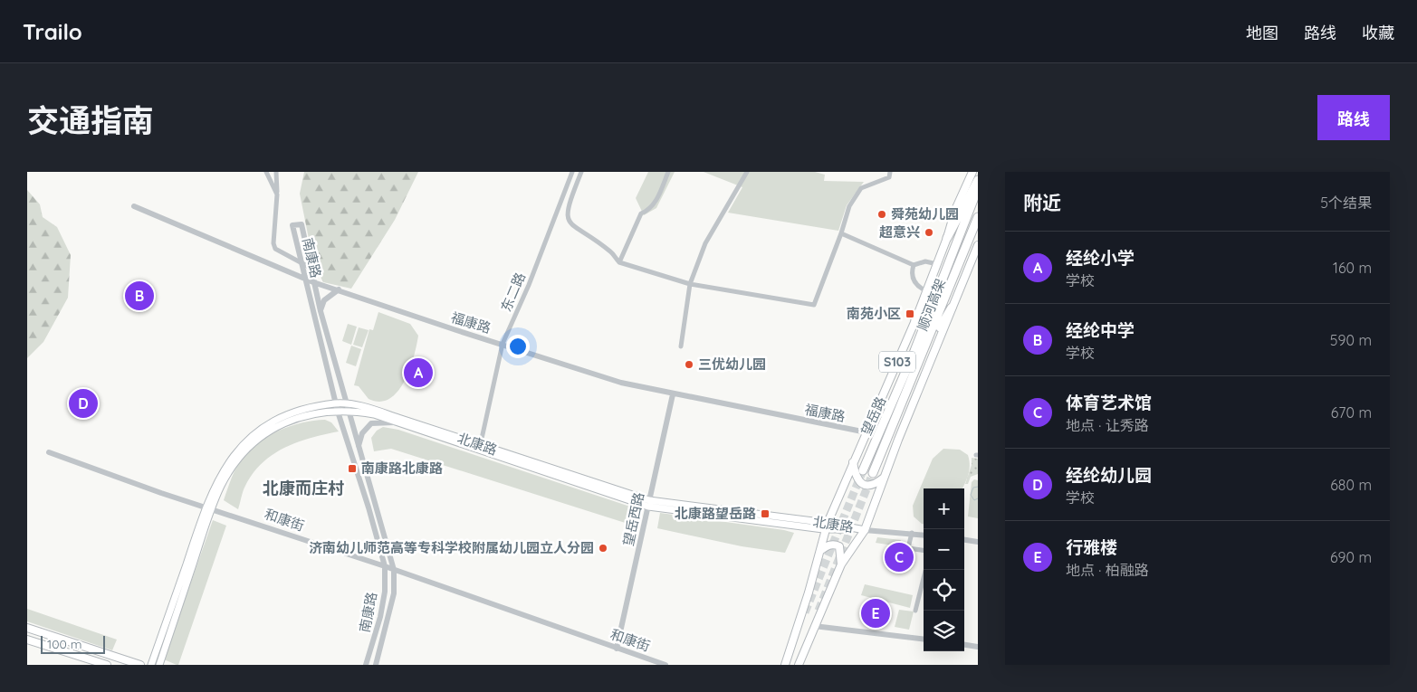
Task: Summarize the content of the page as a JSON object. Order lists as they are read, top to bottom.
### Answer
{
  "streets": {
    "highway": ["顺河高架"],
    "main road": ["S103", "望岳路", "北康路"],
    "street": [
      "南康路",
      "东二路",
      "福康路",
      "望岳西路",
      "和康街"
    ]
  },
  "crossings": [
    ["南康路", "福康路"],
    ["南康路", "北康路"],
    ["南康路", "和康街"],
    ["东二路", "福康路"],
    ["东二路", "北康路"],
    ["福康路", "望岳路"],
    ["福康路", "望岳西路"],
    ["S103", "北康路"],
    ["望岳路", "北康路"],
    ["北康路", "望岳西路"],
    ["北康路", "和康街"],
    ["望岳西路", "和康街"]
  ],
  "districts": ["北康而庄村"],
  "places": {
    "other": [
      "舜苑幼儿园",
      "超意兴",
      "三优幼儿园",
      "济南幼儿师范高等专科学校附属幼儿园立人分园"
    ],
    "transit": ["南苑小区", "南康路北康路", "北康路望岳路"]
  },
  "scale_bar": "100 m",
  "page": {
    "header": "Trailo",
    "nav": ["地图", "路线", "收藏"],
    "title": "交通指南",
    "buttons": "路线",
    "heading": ["附近", "5个结果"],
    "list": [
      {
        "mark": "A",
        "name": "经纶小学",
        "note": "学校",
        "value": "160 m"
      },
      {
        "mark": "B",
        "name": "经纶中学",
        "note": "学校",
        "value": "590 m"
      },
      {
        "mark": "C",
        "name": "体育艺术馆",
        "note": "地点 · 让秀路",
        "value": "670 m"
      },
      {
        "mark": "D",
        "name": "经纶幼儿园",
        "note": "学校",
        "value": "680 m"
      },
      {
        "mark": "E",
        "name": "行雅楼",
        "note": "地点 · 柏融路",
        "value": "690 m"
      }
    ],
    "pins": [
      "B",
      "A",
      "D",
      "C",
      "E"
    ],
    "map_buttons": ["+", "−"],
    "scale": "100 m"
  }
}
